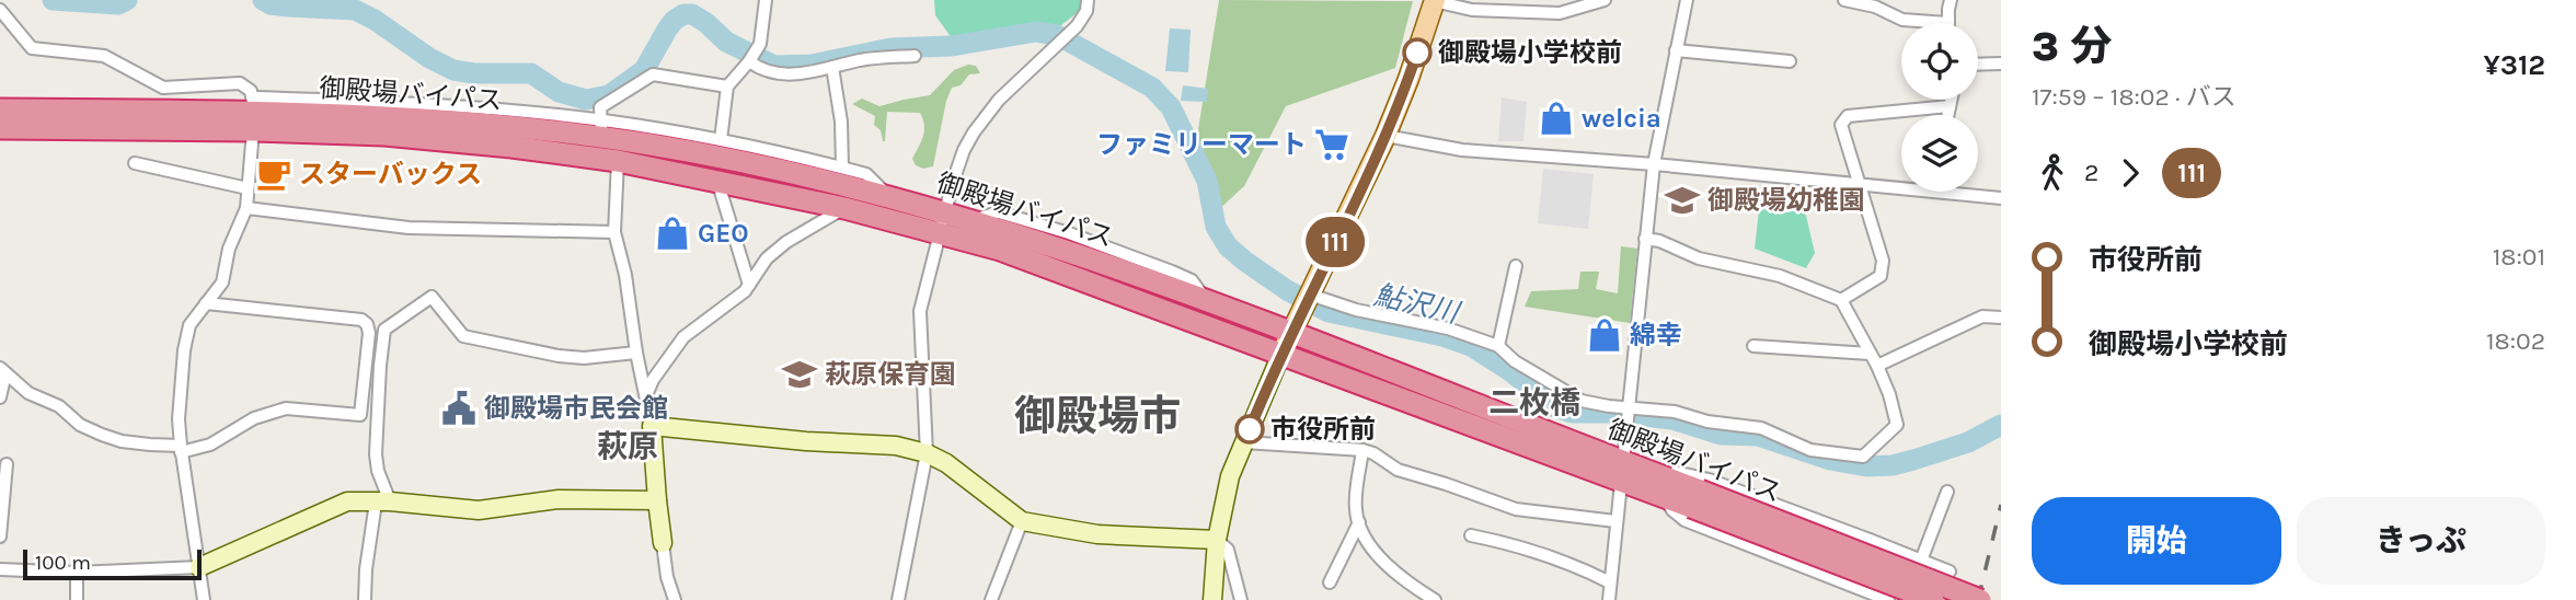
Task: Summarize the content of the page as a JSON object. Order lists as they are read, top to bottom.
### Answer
{
  "streets": {
    "highway": ["御殿場バイパス"]
  },
  "districts": ["二枚橋", "御殿場市", "萩原"],
  "water": ["鮎沢川"],
  "places": {
    "other": ["御殿場小学校前", "市役所前"],
    "shop": ["welcia", "GEO", "綿幸"],
    "supermarket": ["ファミリーマート"],
    "cafe": ["スターバックス"],
    "school or university": ["御殿場幼稚園", "萩原保育園"],
    "public building": ["御殿場市民会館"]
  },
  "lines": ["bus line 111"],
  "scale_bar": "100 m",
  "page": {
    "on_map": "111",
    "heading": ["3 分", "17:59 – 18:02 · バス", "¥312"],
    "legs": ["2", "111"],
    "list": [
      {
        "name": "市役所前",
        "value": "18:01"
      },
      {
        "name": "御殿場小学校前",
        "value": "18:02"
      }
    ],
    "buttons": ["開始", "きっぷ"],
    "scale": "100 m"
  }
}
